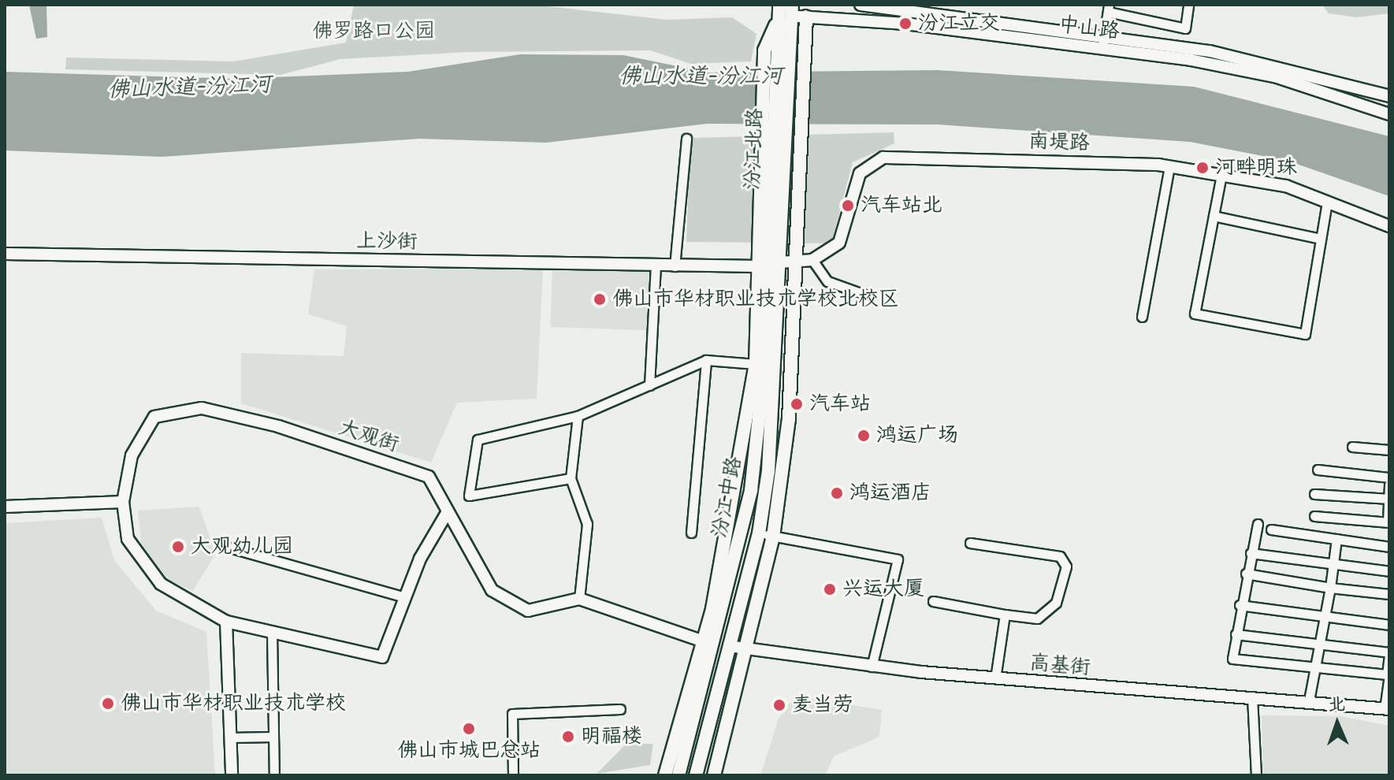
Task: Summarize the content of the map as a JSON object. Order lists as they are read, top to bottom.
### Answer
{
  "streets": {
    "main road": ["汾江北路", "汾江中路"],
    "street": [
      "中山路",
      "南堤路",
      "上沙街",
      "大观街",
      "高基街"
    ]
  },
  "crossings": [
    ["中山路", "汾江北路"],
    ["南堤路", "上沙街"],
    ["南堤路", "汾江中路"],
    ["汾江北路", "汾江中路"],
    ["上沙街", "汾江中路"],
    ["汾江中路", "高基街"]
  ],
  "water": ["佛山水道-汾江河"],
  "parks": ["佛罗路口公园"],
  "places": [
    "汾江立交",
    "河畔明珠",
    "汽车站北",
    "佛山市华材职业技术学校北校区",
    "汽车站",
    "鸿运广场",
    "鸿运酒店",
    "大观幼儿园",
    "兴运大厦",
    "佛山市华材职业技术学校",
    "麦当劳",
    "佛山市城巴总站",
    "明福楼"
  ],
  "north": "top"
}
